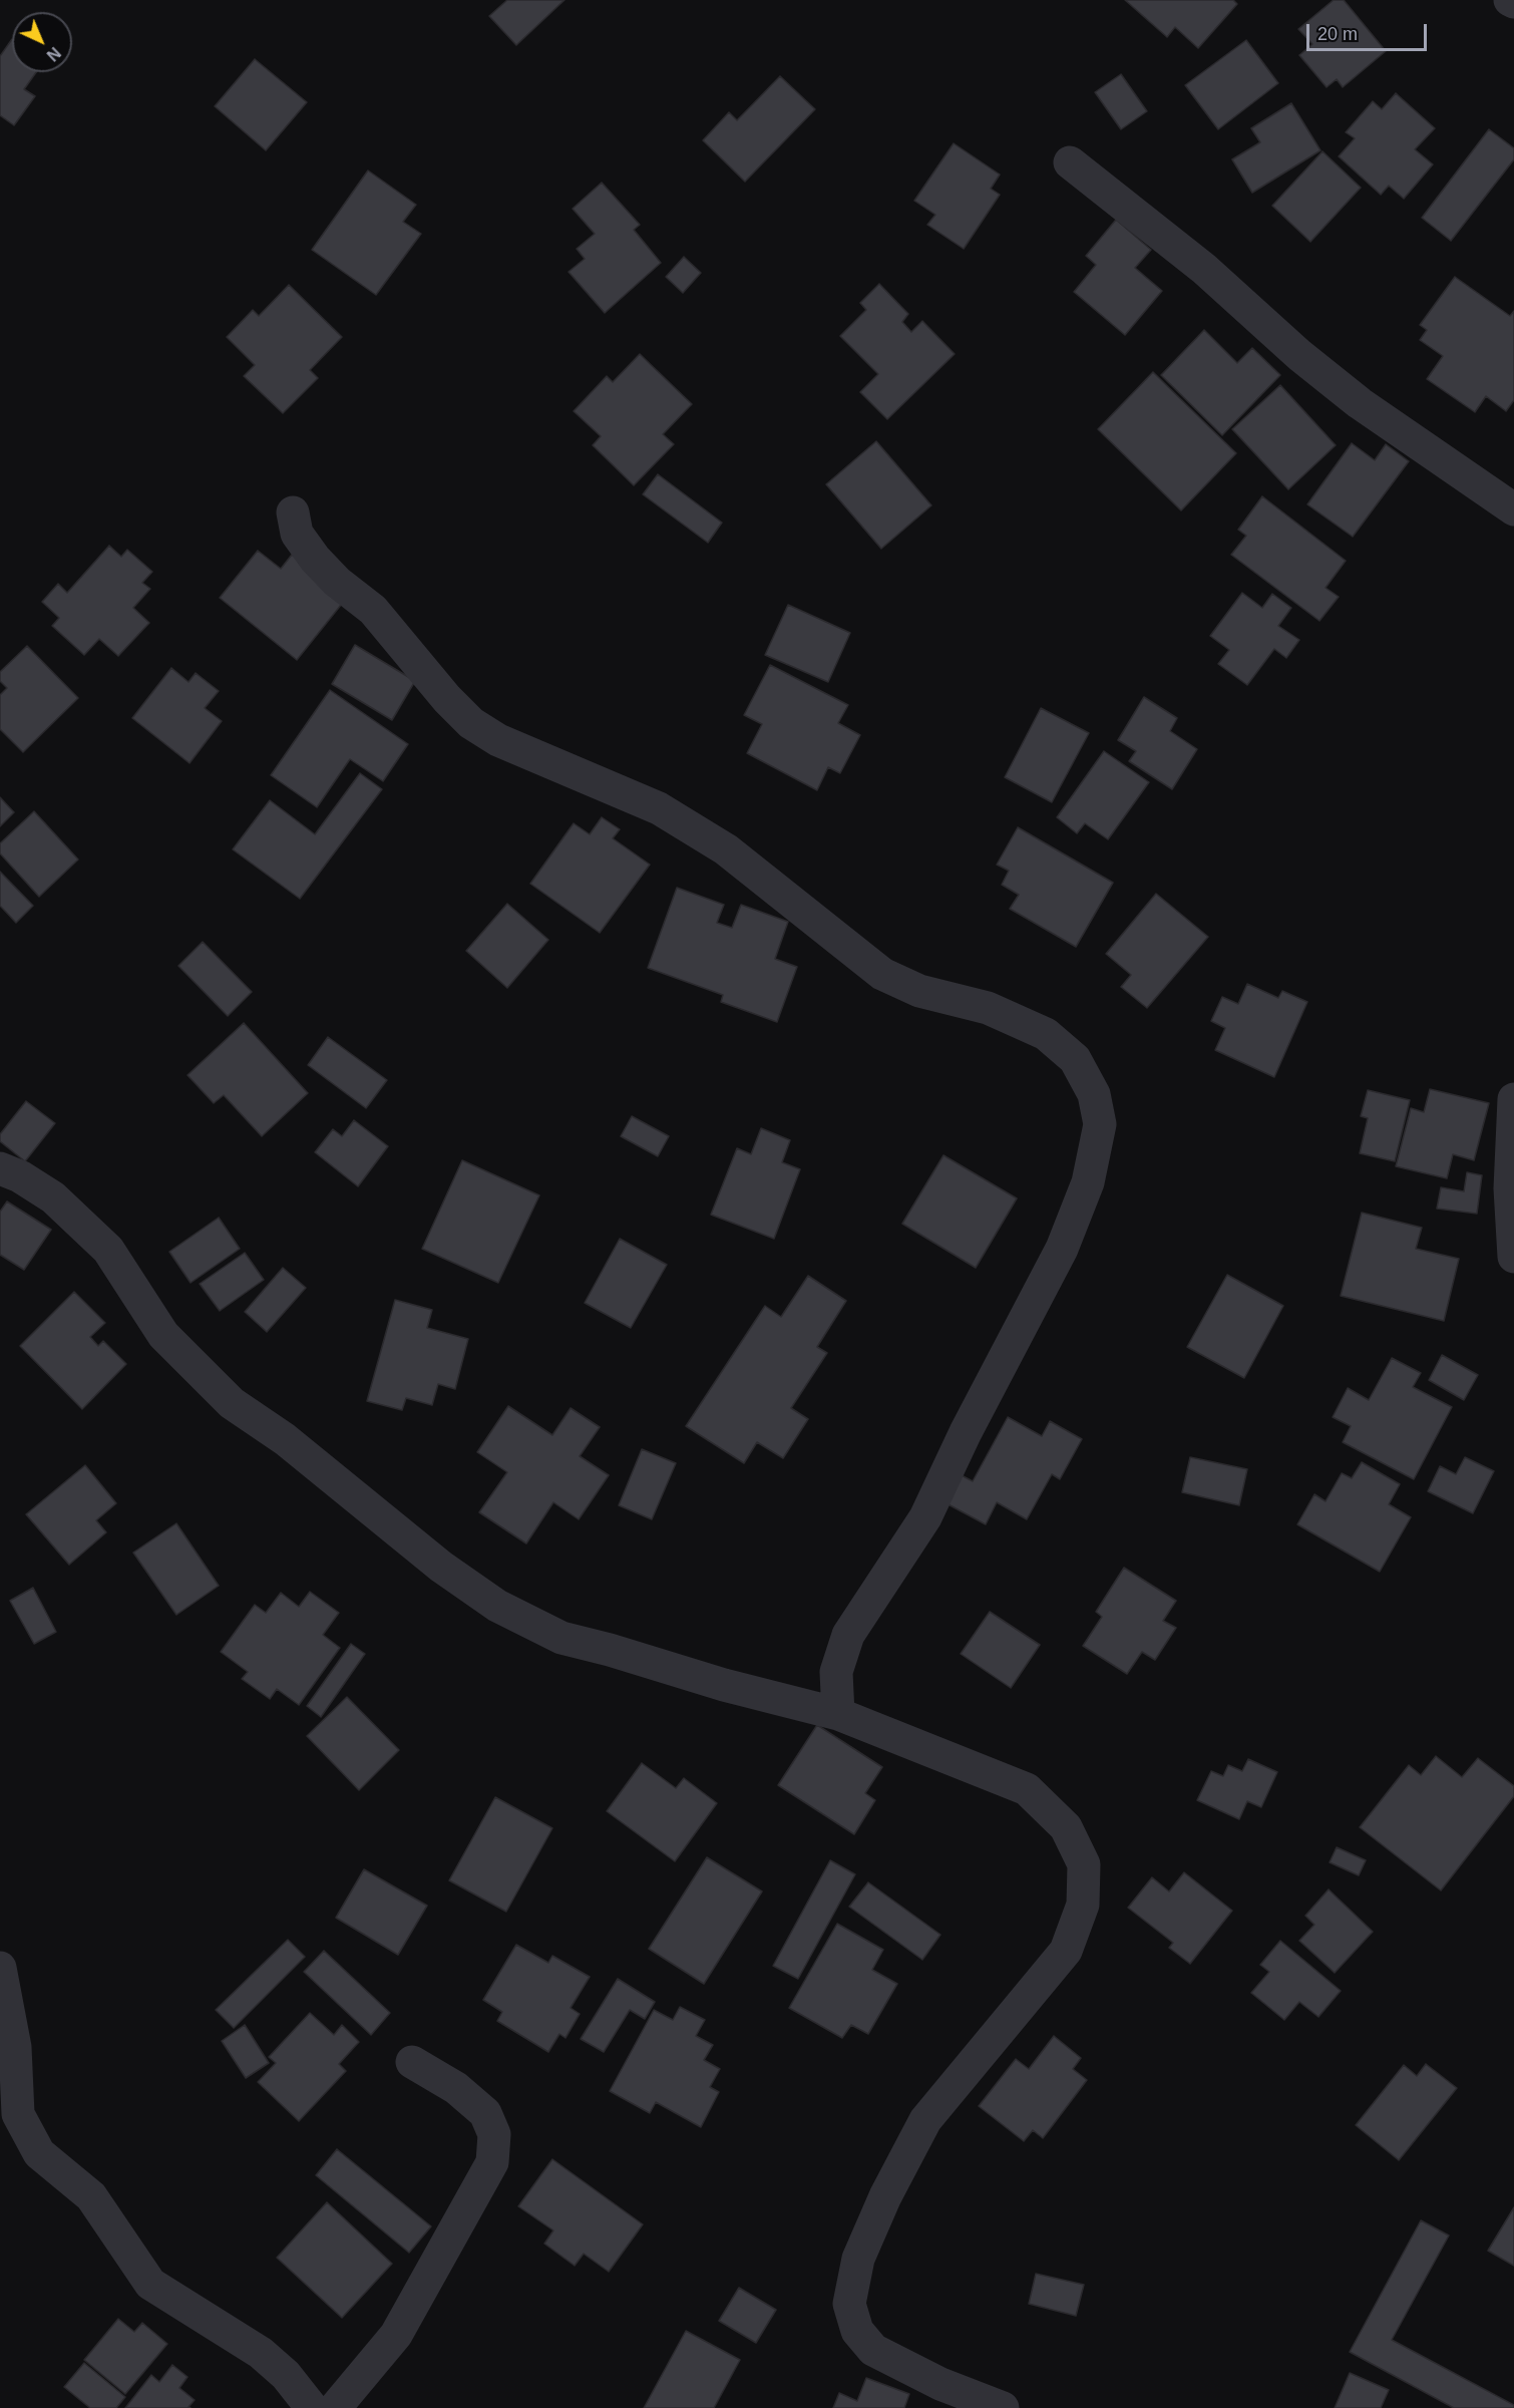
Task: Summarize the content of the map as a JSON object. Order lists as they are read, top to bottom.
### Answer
{
  "scale_bar": "20 m",
  "north": "bottom right"
}
